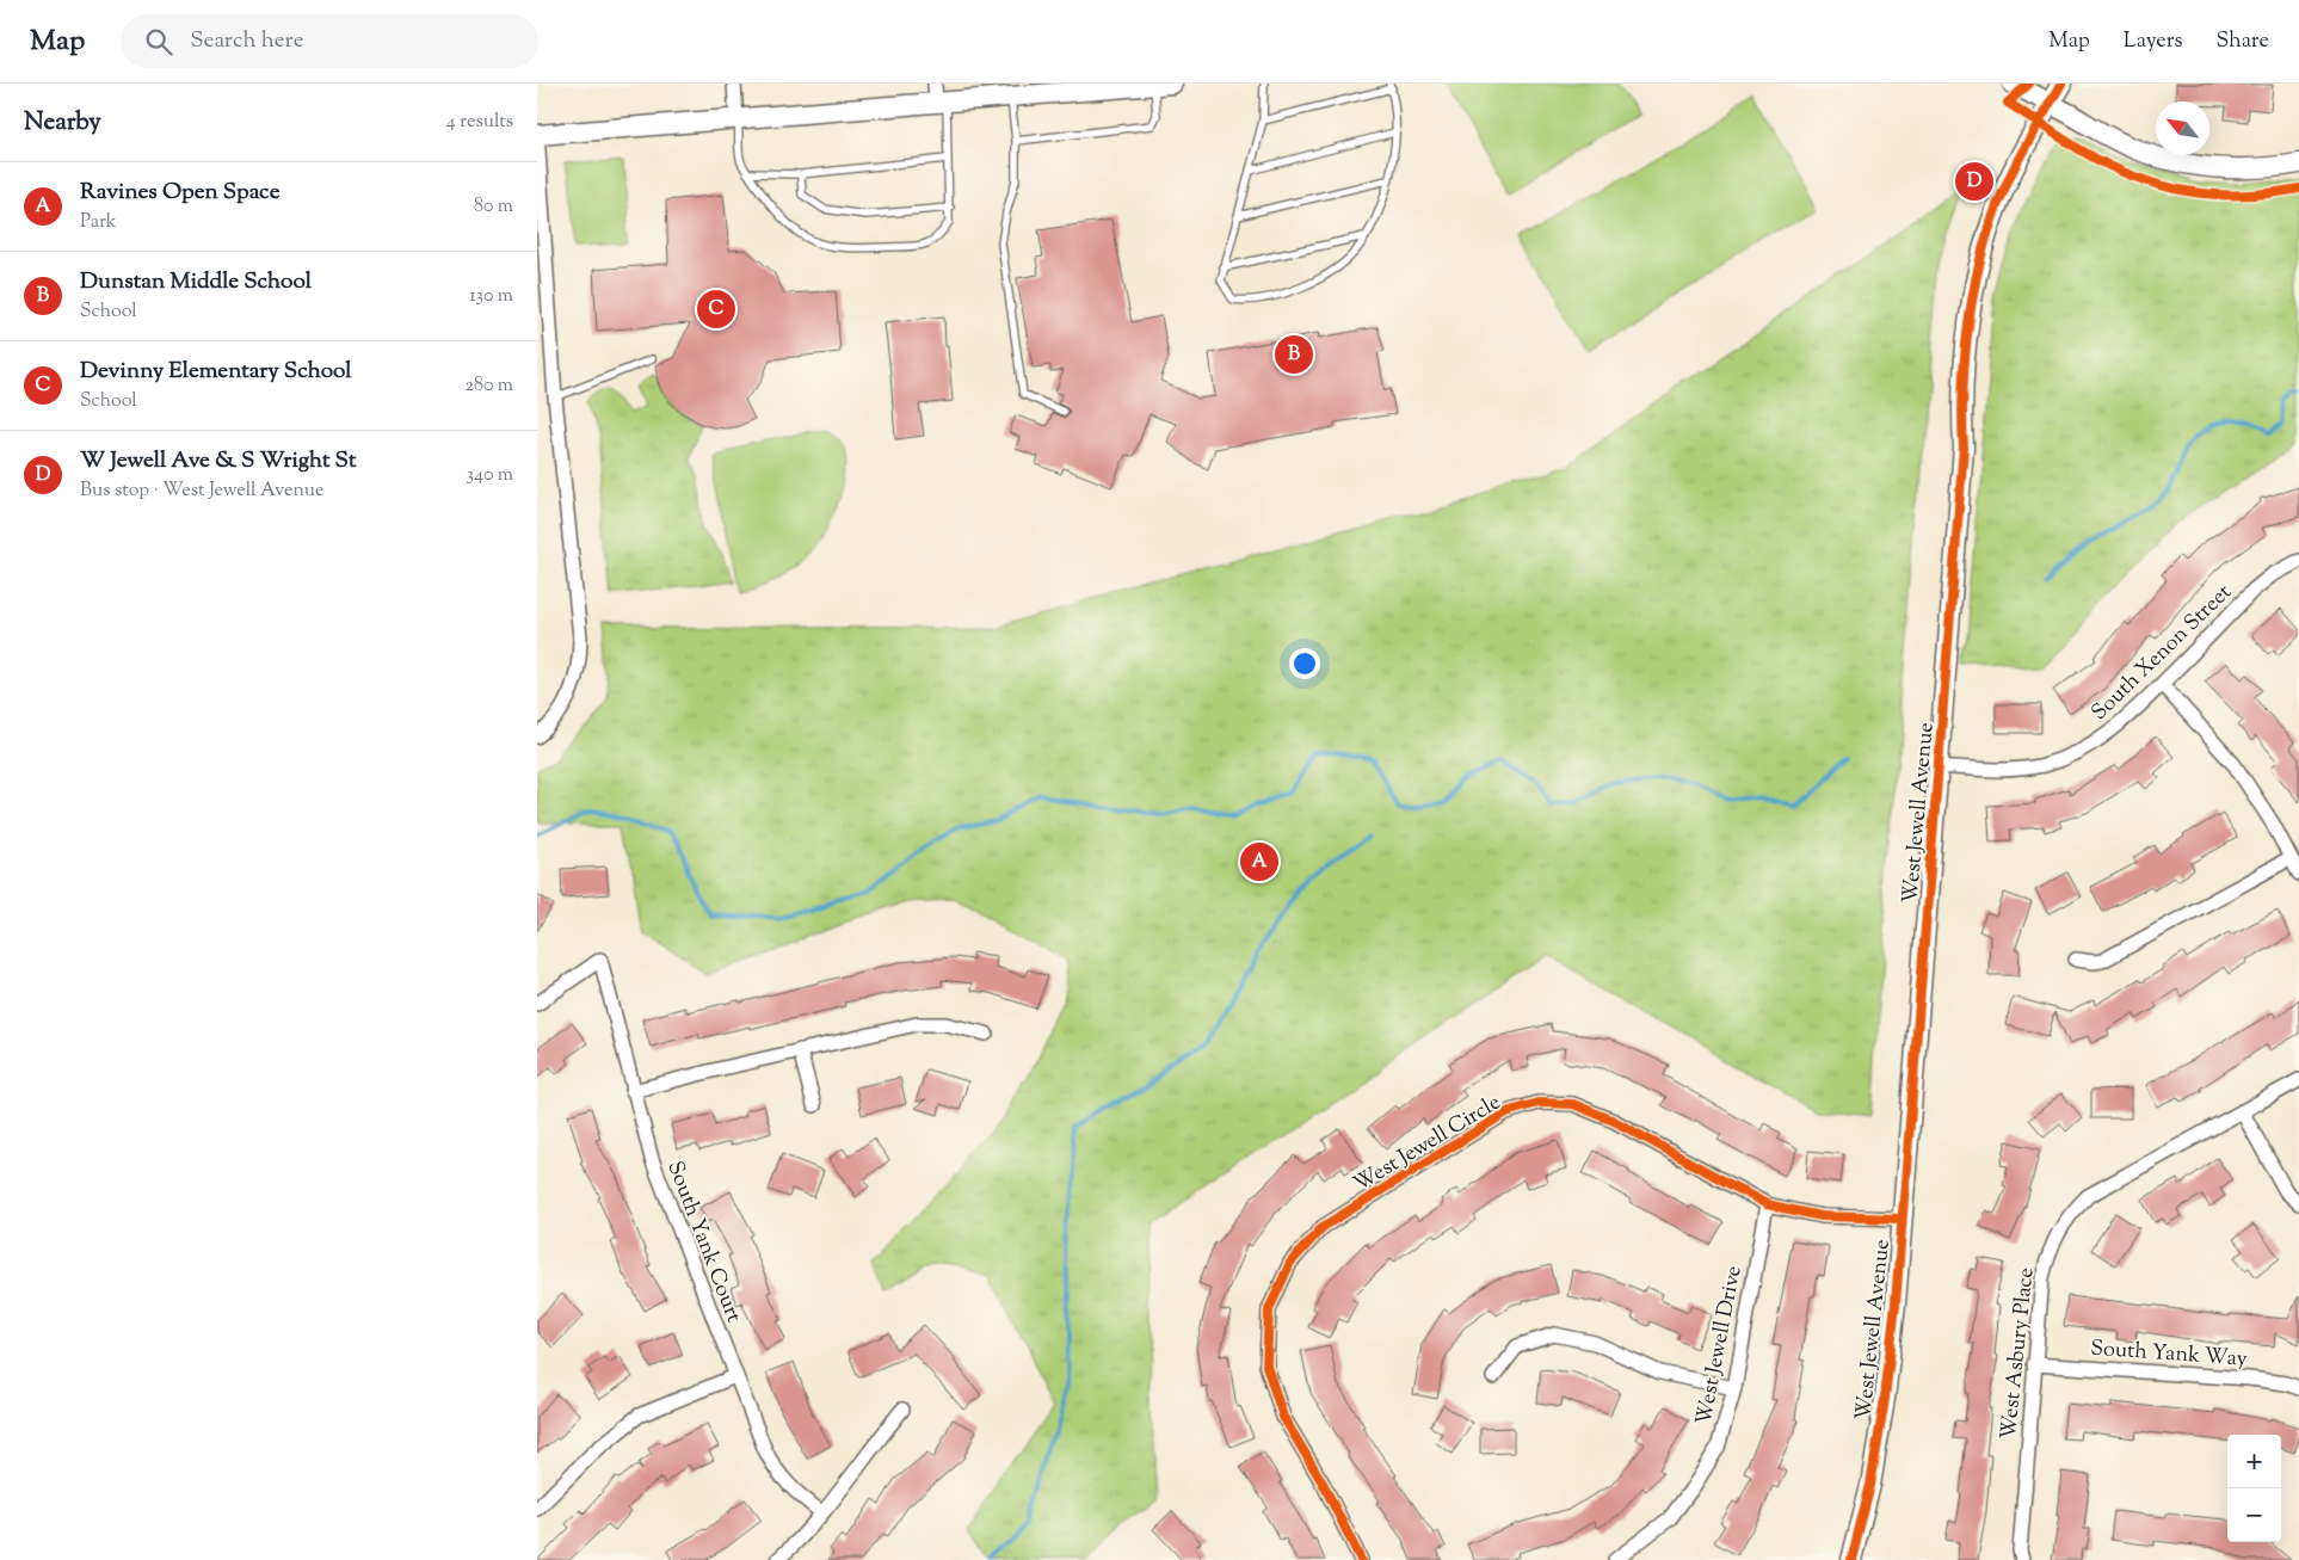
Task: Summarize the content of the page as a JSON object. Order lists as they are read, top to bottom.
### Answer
{
  "streets": {
    "main road": ["West Jewell Avenue"],
    "street": [
      "South Xenon Street",
      "West Jewell Circle",
      "South Yank Court",
      "West Jewell Drive",
      "South Yank Way",
      "West Asbury Place"
    ]
  },
  "crossings": [
    ["South Xenon Street", "West Jewell Avenue"],
    ["West Jewell Avenue", "West Jewell Circle"],
    ["West Jewell Circle", "West Jewell Drive"],
    ["South Yank Way", "West Asbury Place"]
  ],
  "north": "top left",
  "page": {
    "header": "Map",
    "search": "Search here",
    "nav": ["Map", "Layers", "Share"],
    "heading": ["Nearby", "4 results"],
    "pins": [
      "D",
      "C",
      "B",
      "A"
    ],
    "list": [
      {
        "mark": "A",
        "name": "Ravines Open Space",
        "note": "Park",
        "value": "80 m"
      },
      {
        "mark": "B",
        "name": "Dunstan Middle School",
        "note": "School",
        "value": "130 m"
      },
      {
        "mark": "C",
        "name": "Devinny Elementary School",
        "note": "School",
        "value": "280 m"
      },
      {
        "mark": "D",
        "name": "W Jewell Ave & S Wright St",
        "note": "Bus stop · West Jewell Avenue",
        "value": "340 m"
      }
    ],
    "map_buttons": ["+", "−"]
  }
}
